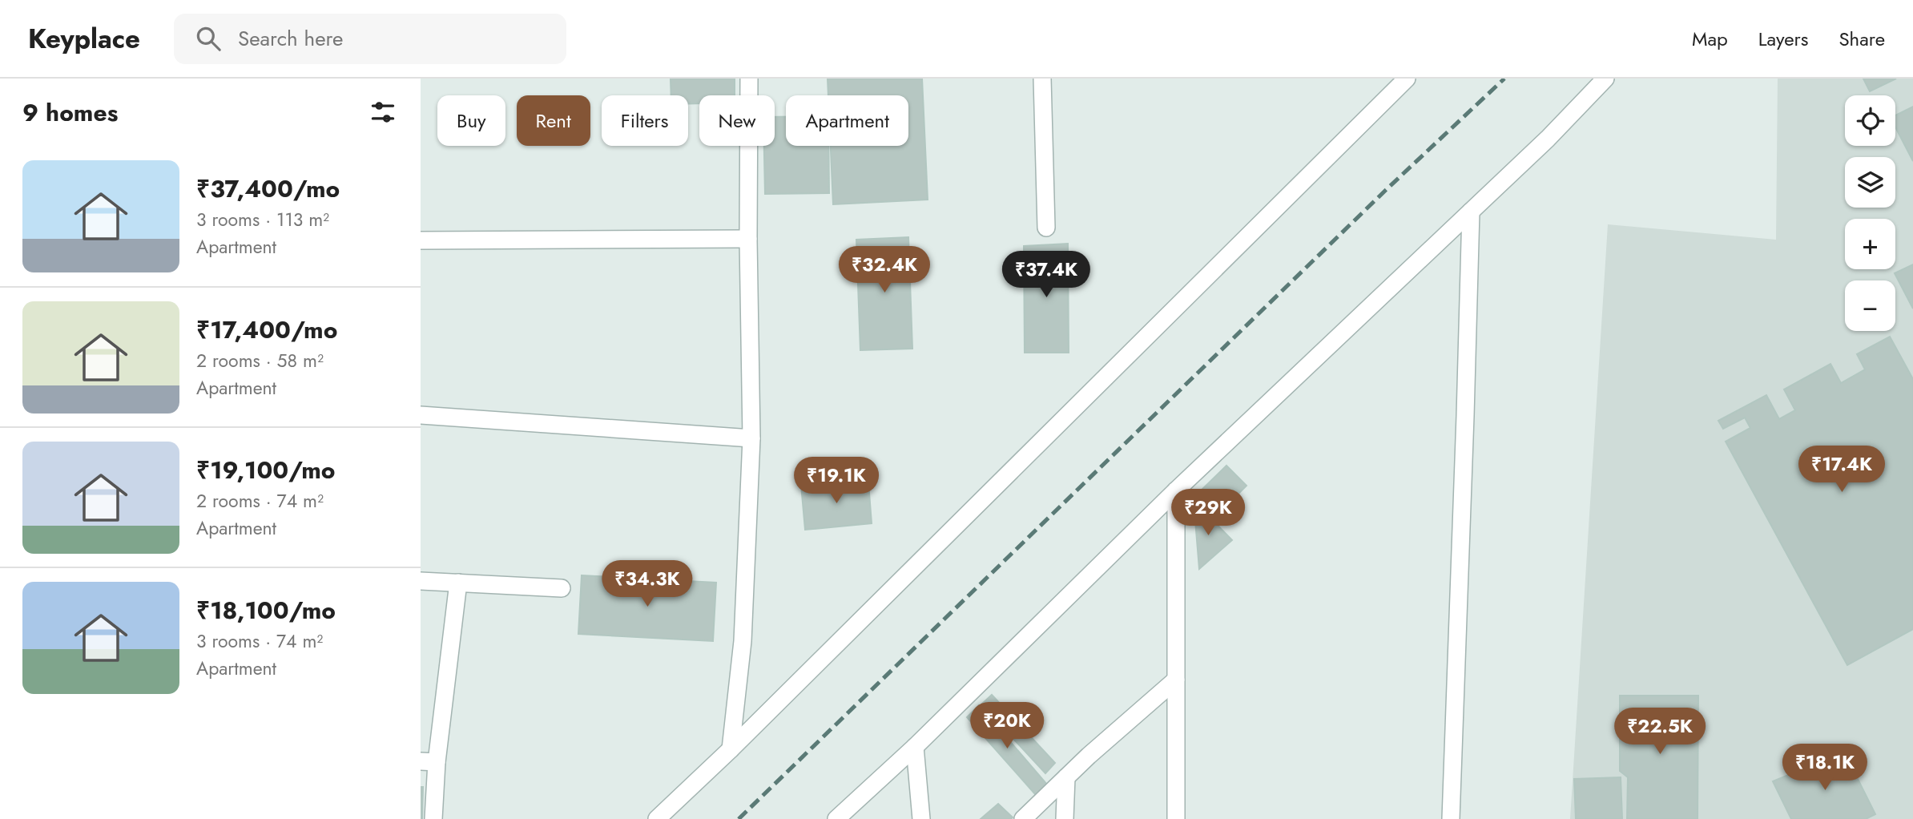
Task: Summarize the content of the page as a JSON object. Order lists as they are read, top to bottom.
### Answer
{
  "page": {
    "header": "Keyplace",
    "search": "Search here",
    "nav": ["Map", "Layers", "Share"],
    "heading": "9 homes",
    "map_buttons": ["+", "−"],
    "chip": [
      "Buy",
      "Rent",
      "Filters",
      "New",
      "Apartment"
    ],
    "list": [
      {
        "name": "₹37,400/mo",
        "note": "3 rooms · 113 m² · Apartment"
      },
      {
        "name": "₹17,400/mo",
        "note": "2 rooms · 58 m² · Apartment"
      },
      {
        "name": "₹19,100/mo",
        "note": "2 rooms · 74 m² · Apartment"
      },
      {
        "name": "₹18,100/mo",
        "note": "3 rooms · 74 m² · Apartment"
      }
    ],
    "price": [
      "₹32.4K",
      "₹37.4K",
      "₹17.4K",
      "₹19.1K",
      "₹29K",
      "₹34.3K",
      "₹20K",
      "₹22.5K",
      "₹18.1K"
    ]
  }
}
